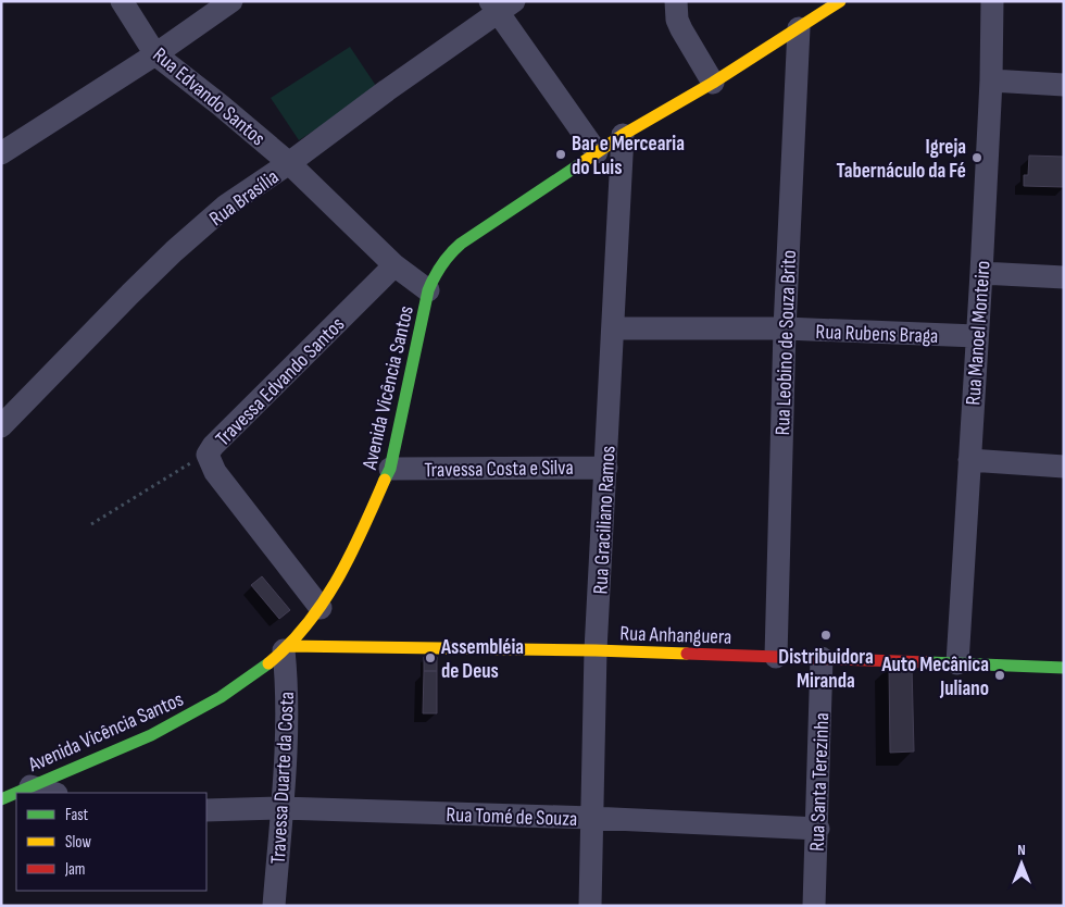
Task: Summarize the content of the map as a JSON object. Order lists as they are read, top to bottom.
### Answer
{
  "streets": {
    "street": [
      "Rua Edvando Santos",
      "Rua Brasília",
      "Rua Rubens Braga",
      "Rua Manoel Monteiro",
      "Rua Leobino de Souza Brito",
      "Travessa Edvando Santos",
      "Avenida Vicência Santos",
      "Travessa Costa e Silva",
      "Rua Graciliano Ramos",
      "Rua Anhanguera",
      "Travessa Duarte da Costa",
      "Rua Santa Terezinha",
      "Rua Tomé de Souza"
    ]
  },
  "crossings": [
    ["Rua Edvando Santos", "Rua Brasília"],
    ["Rua Edvando Santos", "Travessa Edvando Santos"],
    ["Rua Edvando Santos", "Avenida Vicência Santos"],
    ["Rua Rubens Braga", "Rua Manoel Monteiro"],
    ["Rua Rubens Braga", "Rua Leobino de Souza Brito"],
    ["Rua Rubens Braga", "Rua Graciliano Ramos"],
    ["Rua Manoel Monteiro", "Rua Anhanguera"],
    ["Rua Leobino de Souza Brito", "Avenida Vicência Santos"],
    ["Rua Leobino de Souza Brito", "Rua Anhanguera"],
    ["Travessa Edvando Santos", "Avenida Vicência Santos"],
    ["Avenida Vicência Santos", "Travessa Costa e Silva"],
    ["Avenida Vicência Santos", "Rua Graciliano Ramos"],
    ["Avenida Vicência Santos", "Rua Anhanguera"],
    ["Avenida Vicência Santos", "Travessa Duarte da Costa"],
    ["Travessa Costa e Silva", "Rua Graciliano Ramos"],
    ["Rua Graciliano Ramos", "Rua Anhanguera"],
    ["Rua Graciliano Ramos", "Rua Tomé de Souza"],
    ["Rua Anhanguera", "Travessa Duarte da Costa"],
    ["Rua Anhanguera", "Rua Santa Terezinha"],
    ["Travessa Duarte da Costa", "Rua Tomé de Souza"],
    ["Rua Santa Terezinha", "Rua Tomé de Souza"]
  ],
  "places": [
    "Bar e Mercearia do Luis",
    "Igreja Tabernáculo da Fé",
    "Distribuidora Miranda",
    "Assembléia de Deus",
    "Auto Mecânica Juliano"
  ],
  "legend": ["Fast", "Slow", "Jam"],
  "north": "top"
}
